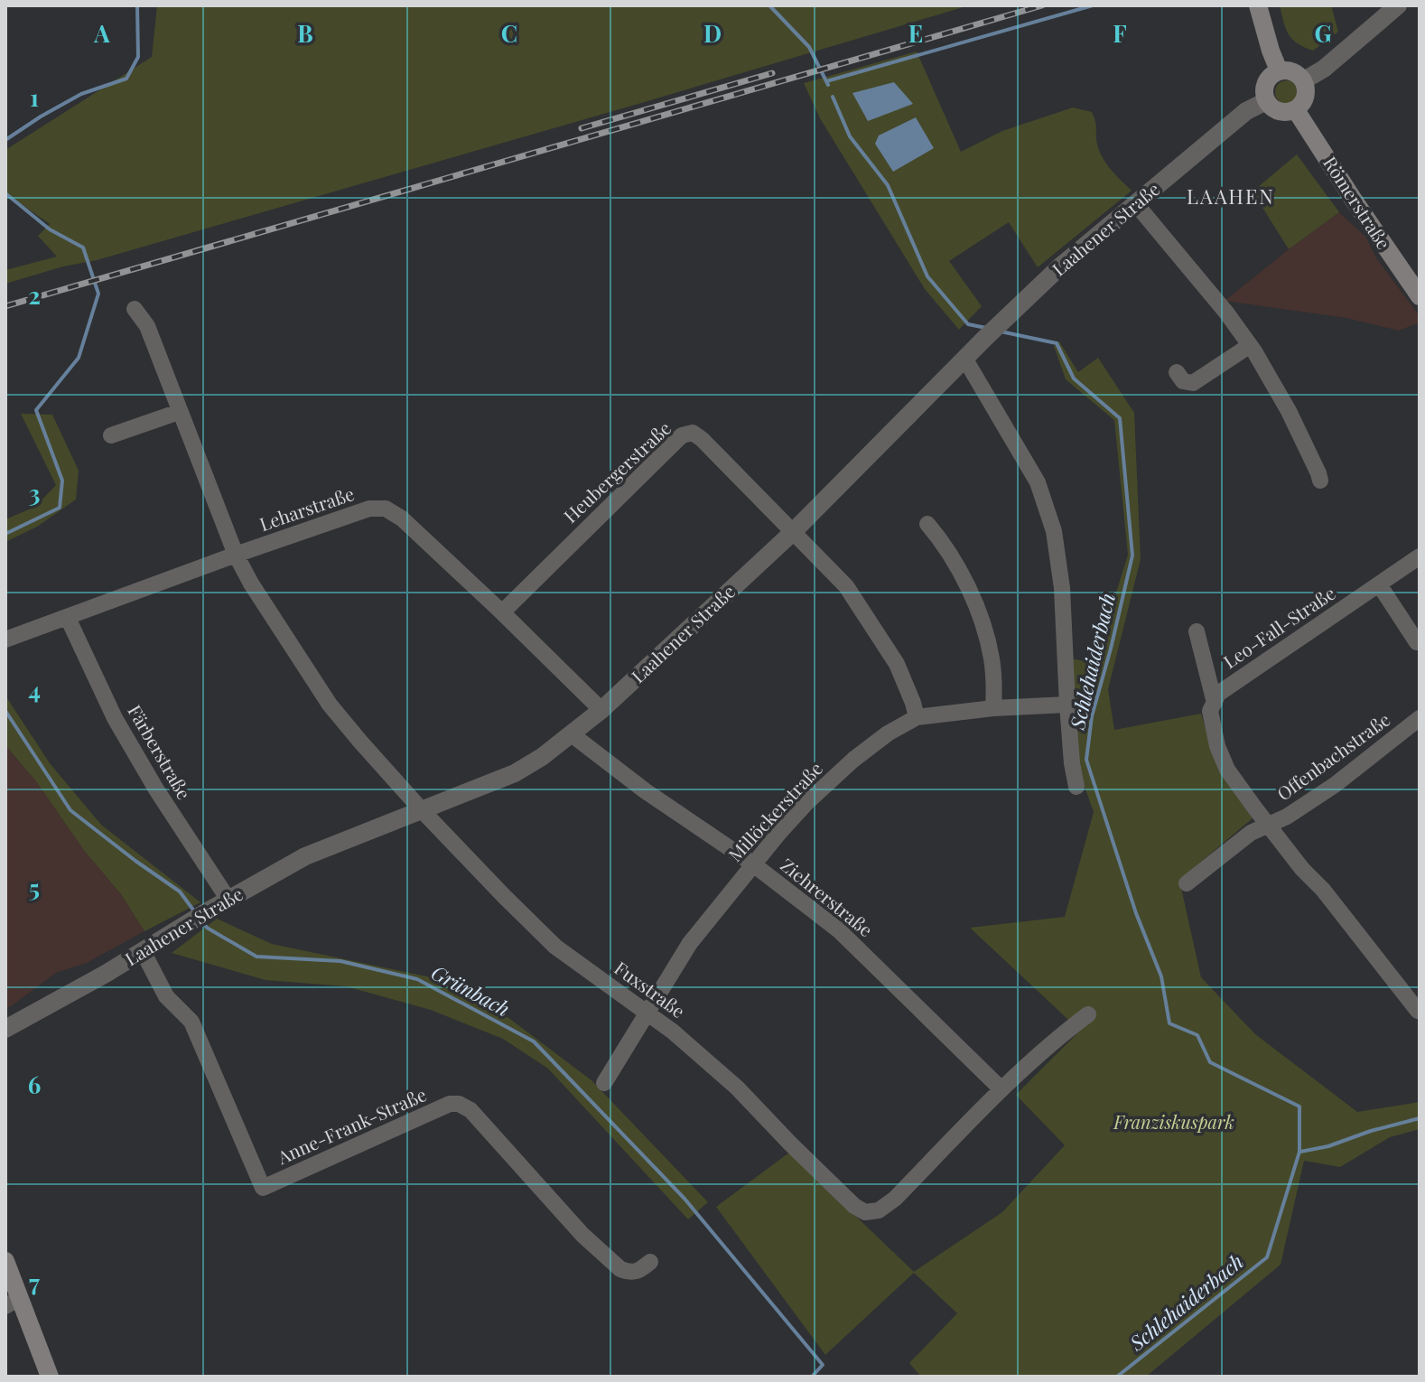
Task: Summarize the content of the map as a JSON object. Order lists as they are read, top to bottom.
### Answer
{
  "streets": {
    "main road": ["Römerstraße"],
    "street": [
      "Laahener Straße",
      "Heubergerstraße",
      "Leharstraße",
      "Leo-Fall-Straße",
      "Färberstraße",
      "Offenbachstraße",
      "Millöckerstraße",
      "Ziehrerstraße",
      "Fuxstraße",
      "Anne-Frank-Straße"
    ]
  },
  "crossings": [
    ["Römerstraße", "Laahener Straße"],
    ["Laahener Straße", "Heubergerstraße"],
    ["Laahener Straße", "Leharstraße"],
    ["Laahener Straße", "Färberstraße"],
    ["Laahener Straße", "Ziehrerstraße"],
    ["Laahener Straße", "Fuxstraße"],
    ["Laahener Straße", "Anne-Frank-Straße"],
    ["Heubergerstraße", "Leharstraße"],
    ["Leharstraße", "Färberstraße"],
    ["Leharstraße", "Fuxstraße"],
    ["Millöckerstraße", "Ziehrerstraße"],
    ["Millöckerstraße", "Fuxstraße"],
    ["Ziehrerstraße", "Fuxstraße"]
  ],
  "districts": ["LAAHEN"],
  "water": ["Schlehaiderbach", "Grünbach"],
  "parks": ["Franziskuspark"],
  "grid": {
    "columns": [
      "A",
      "B",
      "C",
      "D",
      "E",
      "F",
      "G"
    ],
    "rows": [
      "1",
      "2",
      "3",
      "4",
      "5",
      "6",
      "7"
    ]
  }
}
